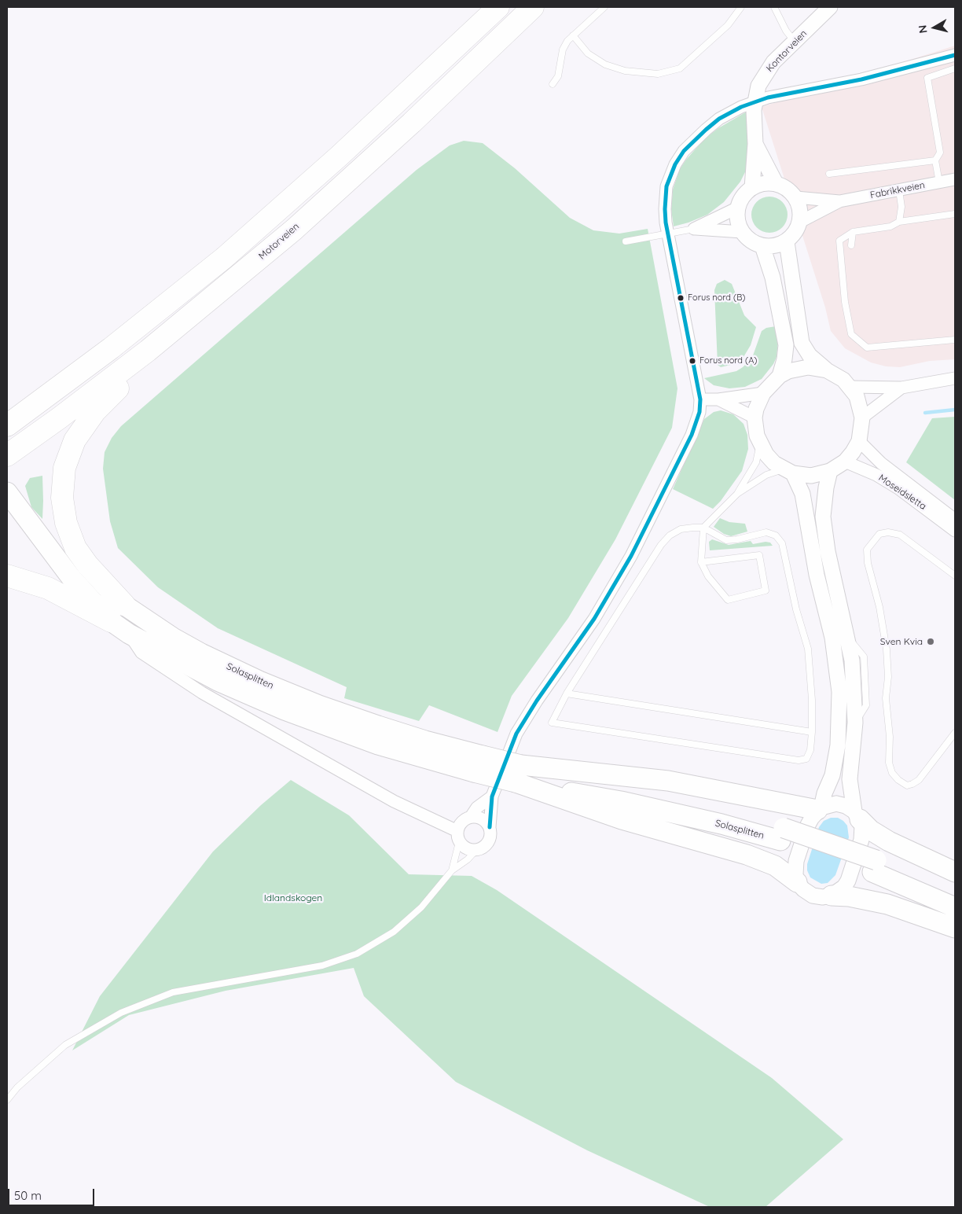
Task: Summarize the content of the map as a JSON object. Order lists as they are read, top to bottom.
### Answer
{
  "streets": {
    "highway": ["Motorveien", "Solasplitten"],
    "street": ["Kontorveien", "Fabrikkveien", "Moseidsletta"]
  },
  "crossings": [
    ["Kontorveien", "Fabrikkveien"]
  ],
  "parks": ["Idlandskogen"],
  "places": ["Forus nord (B)", "Forus nord (A)", "Sven Kvia"],
  "scale_bar": "50 m",
  "north": "left"
}
